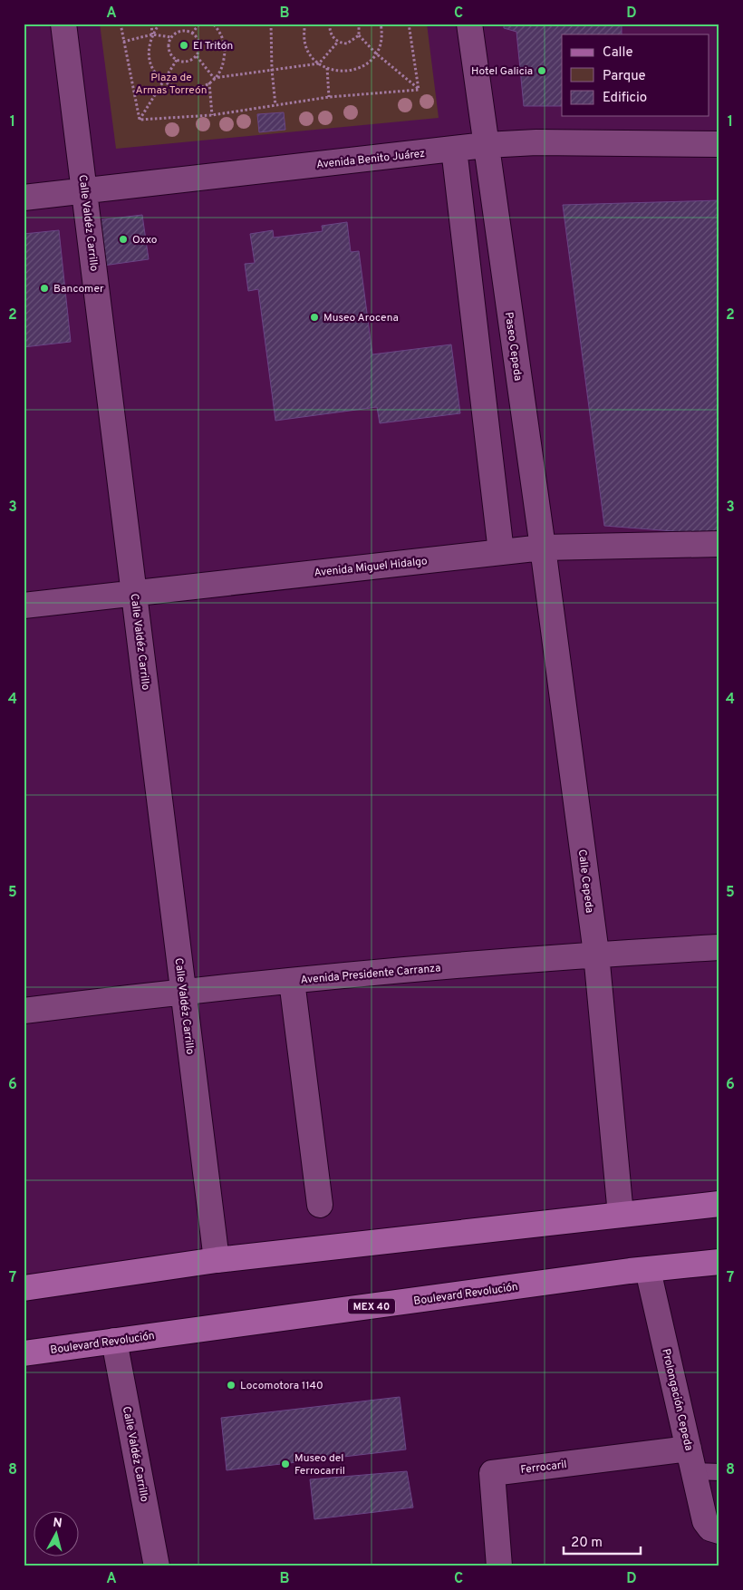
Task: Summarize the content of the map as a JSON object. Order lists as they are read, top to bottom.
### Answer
{
  "streets": {
    "main road": ["Boulevard Revolución", "MEX 40"],
    "street": [
      "Avenida Benito Juárez",
      "Calle Valdéz Carrillo",
      "Paseo Cepeda",
      "Avenida Miguel Hidalgo",
      "Calle Cepeda",
      "Avenida Presidente Carranza",
      "Prolongación Cepeda",
      "Ferrocaril"
    ]
  },
  "crossings": [
    ["Avenida Benito Juárez", "Calle Valdéz Carrillo"],
    ["Avenida Benito Juárez", "Paseo Cepeda"],
    ["Calle Valdéz Carrillo", "Avenida Miguel Hidalgo"],
    ["Calle Valdéz Carrillo", "Avenida Presidente Carranza"],
    ["Calle Valdéz Carrillo", "Boulevard Revolución"],
    ["Paseo Cepeda", "Avenida Miguel Hidalgo"],
    ["Paseo Cepeda", "Calle Cepeda"],
    ["Avenida Miguel Hidalgo", "Calle Cepeda"],
    ["Calle Cepeda", "Avenida Presidente Carranza"],
    ["Boulevard Revolución", "Prolongación Cepeda"],
    ["Prolongación Cepeda", "Ferrocaril"]
  ],
  "parks": ["Plaza de Armas Torreón"],
  "places": [
    "El Tritón",
    "Hotel Galicia",
    "Oxxo",
    "Bancomer",
    "Museo Arocena",
    "Locomotora 1140",
    "Museo del Ferrocarril"
  ],
  "legend": ["Calle", "Parque", "Edificio"],
  "scale_bar": "20 m",
  "north": "top",
  "grid": {
    "columns": [
      "A",
      "B",
      "C",
      "D"
    ],
    "rows": [
      "1",
      "2",
      "3",
      "4",
      "5",
      "6",
      "7",
      "8"
    ]
  }
}
